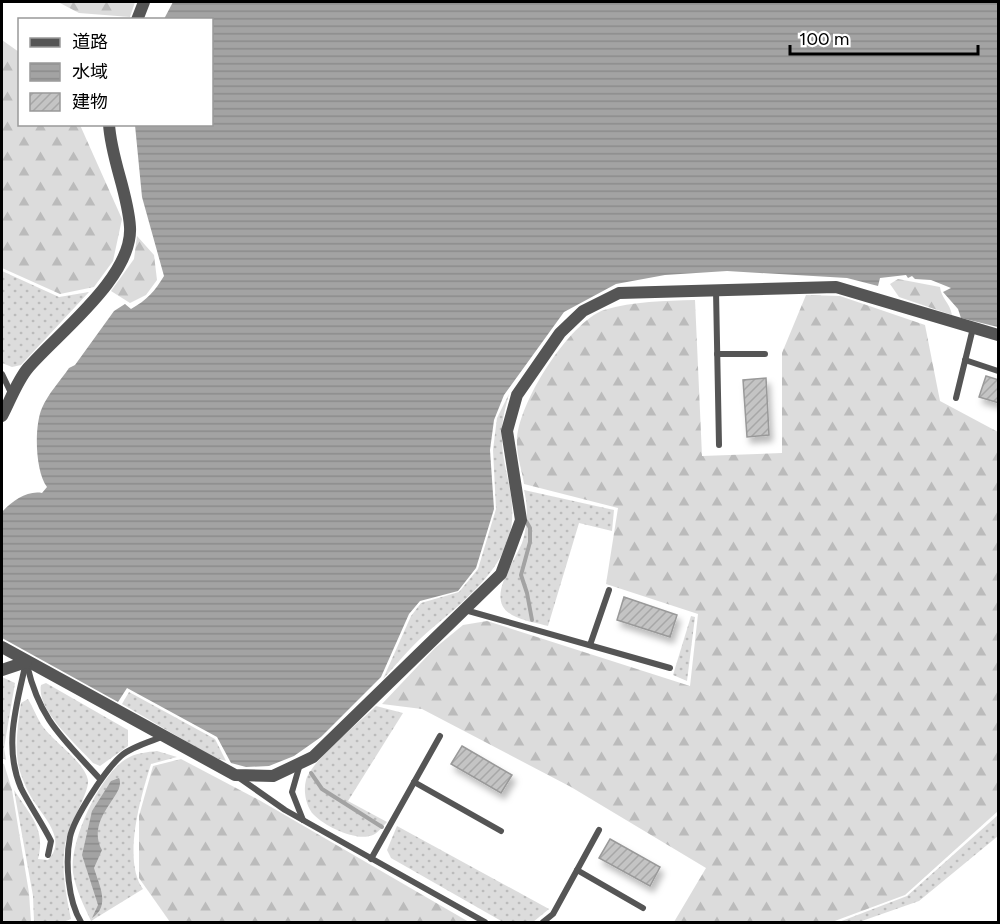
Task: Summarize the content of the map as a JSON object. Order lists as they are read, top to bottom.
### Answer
{
  "legend": ["道路", "水域", "建物"],
  "scale_bar": "100 m"
}
